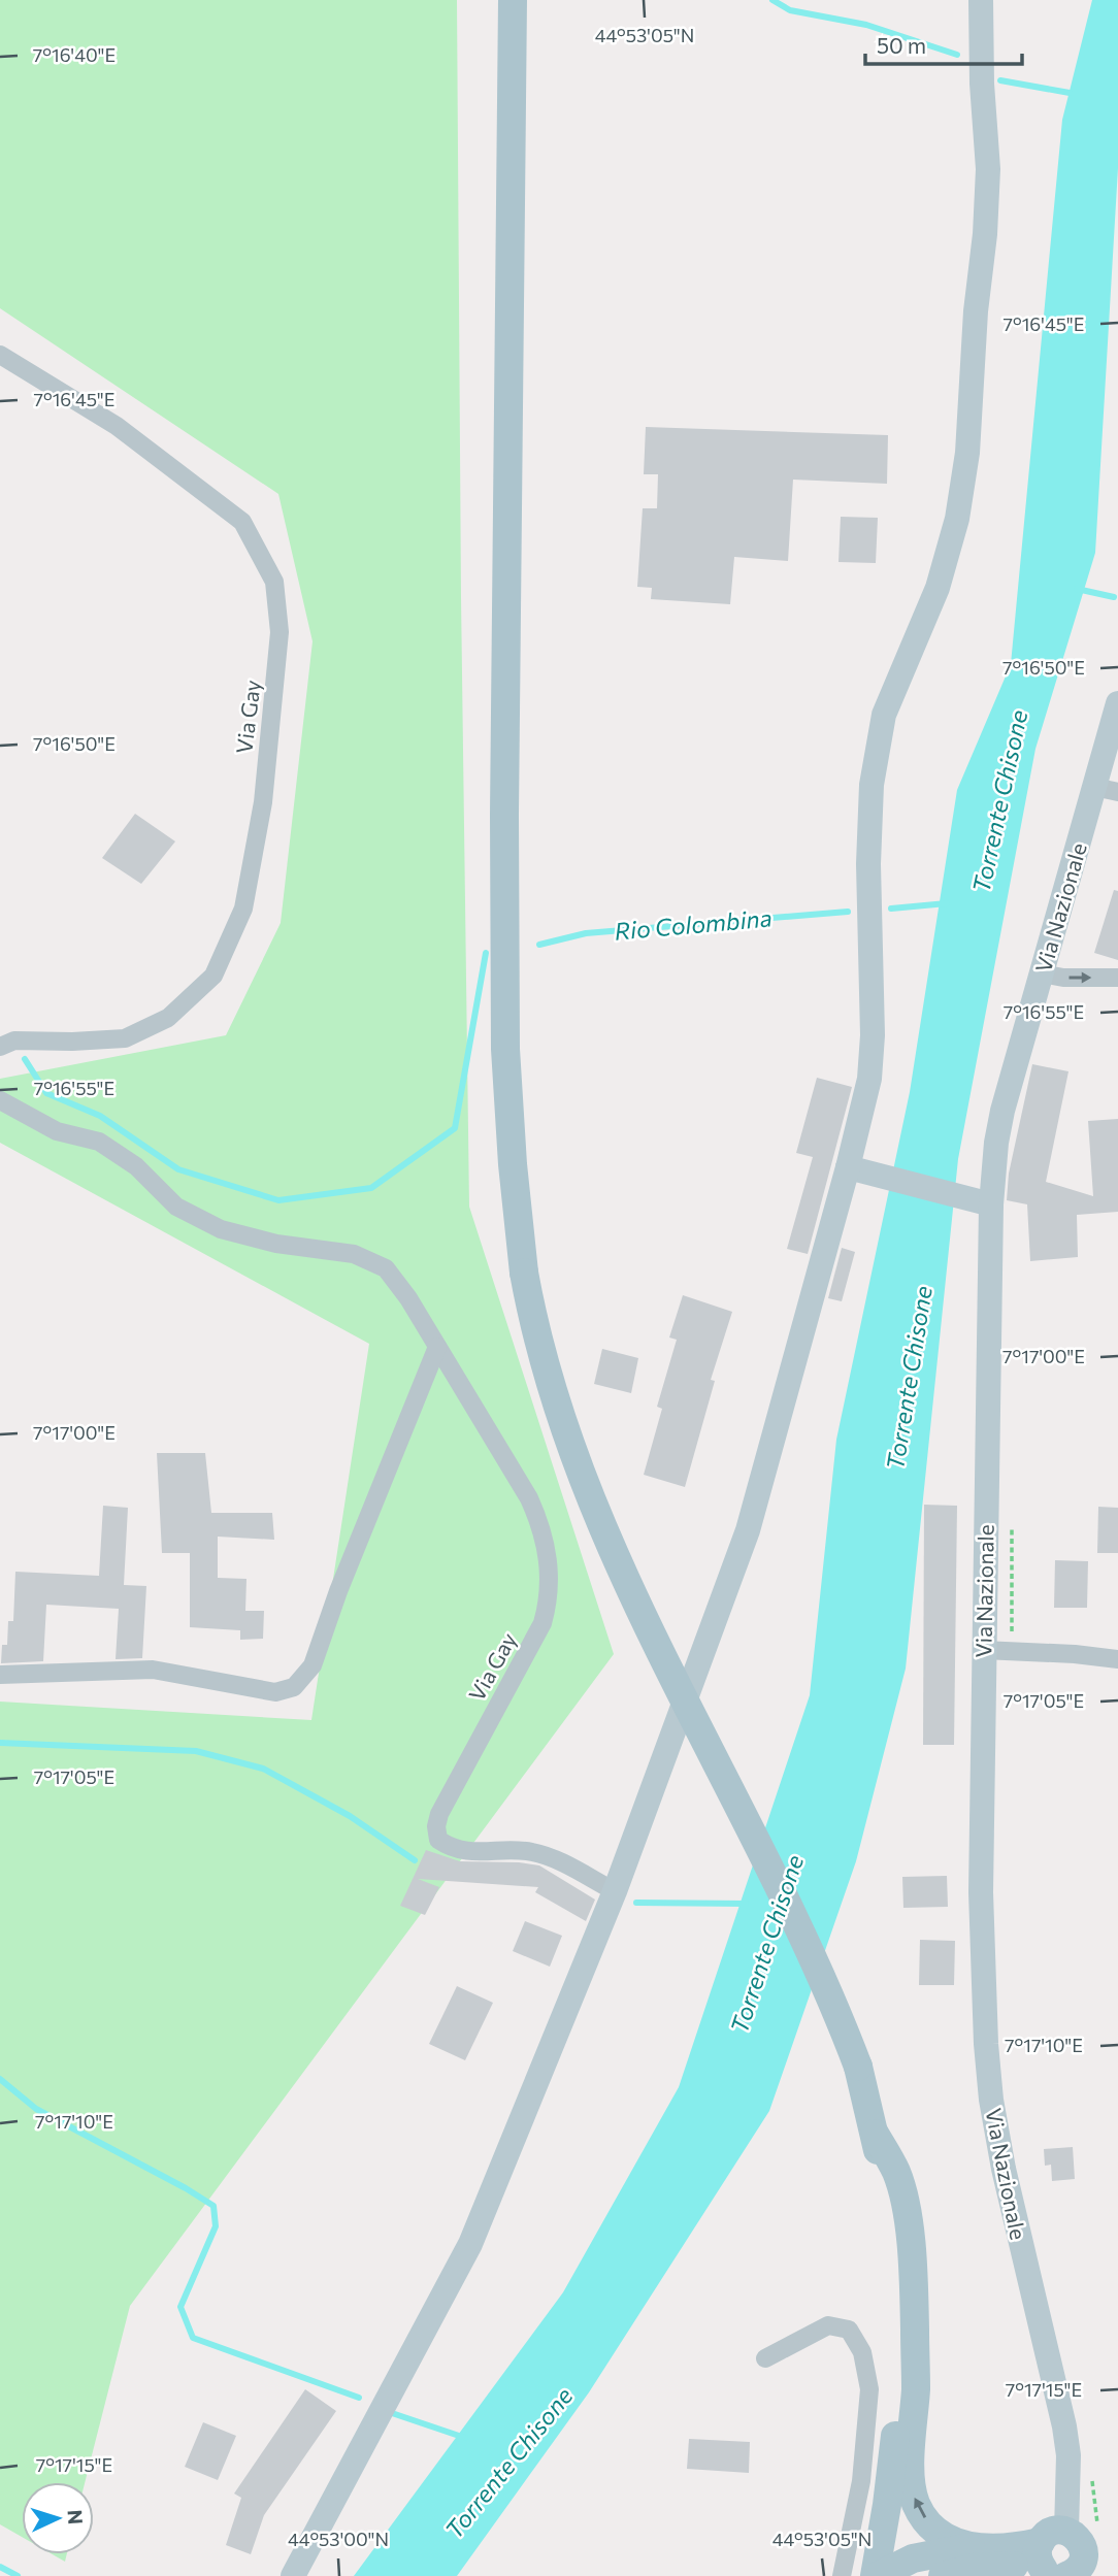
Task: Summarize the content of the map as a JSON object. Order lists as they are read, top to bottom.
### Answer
{
  "streets": {
    "street": ["Via Gay", "Via Nazionale"]
  },
  "water": ["Torrente Chisone", "Rio Colombina"],
  "scale_bar": "50 m",
  "north": "right",
  "coordinates": [
    "44°53'05\"N",
    "7°16'40\"E",
    "7°16'45\"E",
    "7°16'50\"E",
    "7°16'55\"E",
    "7°17'00\"E",
    "7°17'05\"E",
    "7°17'10\"E",
    "7°17'15\"E",
    "44°53'00\"N"
  ]
}
